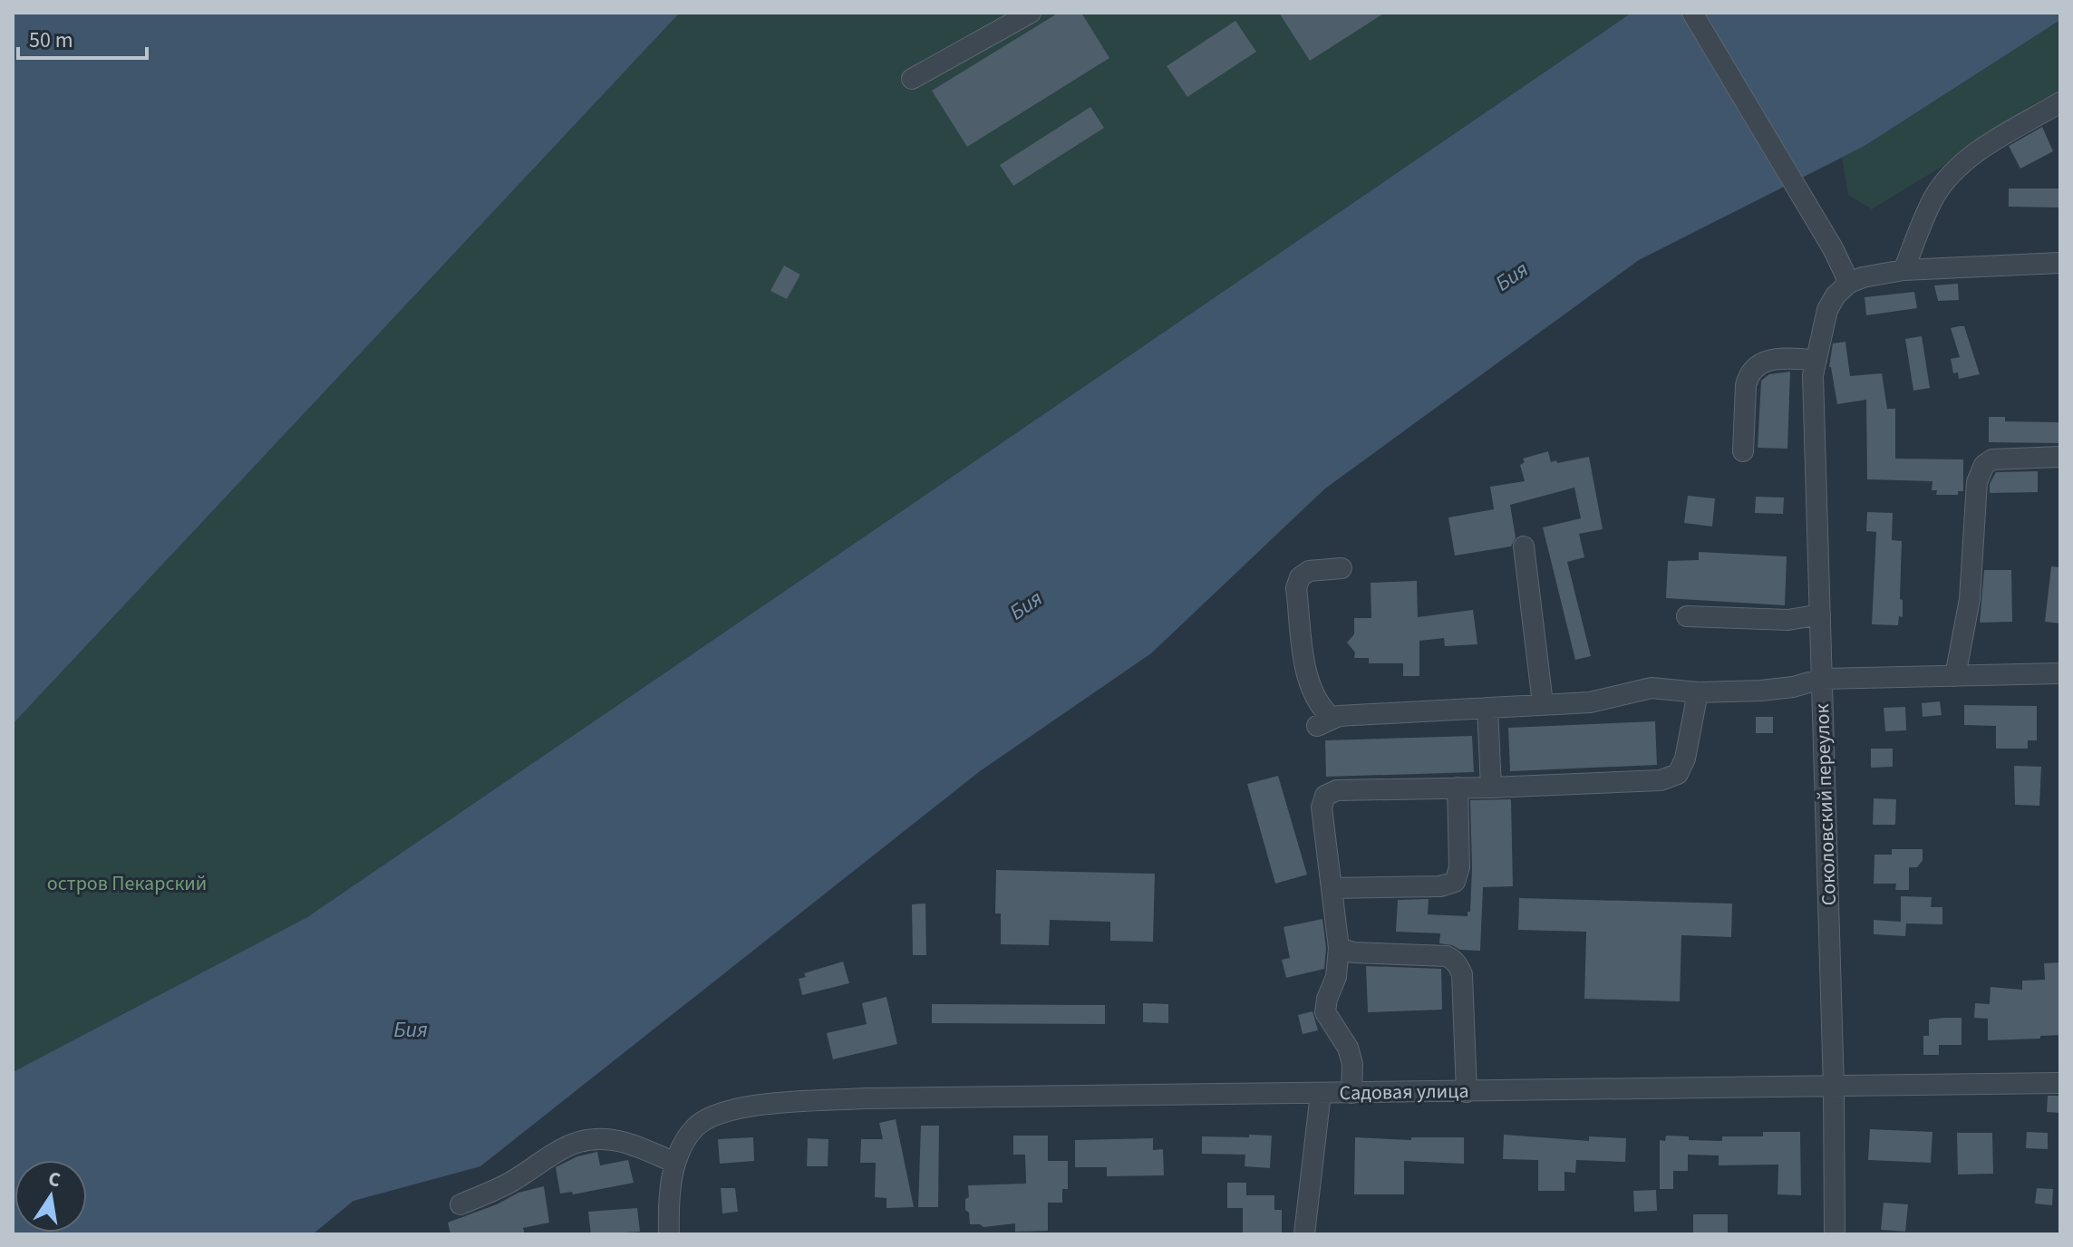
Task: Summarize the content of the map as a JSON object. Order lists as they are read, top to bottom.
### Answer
{
  "streets": {
    "street": ["Соколовский переулок", "Садовая улица"]
  },
  "crossings": [
    ["Соколовский переулок", "Садовая улица"]
  ],
  "water": ["Бия"],
  "parks": ["остров Пекарский"],
  "scale_bar": "50 m",
  "north": "top"
}
